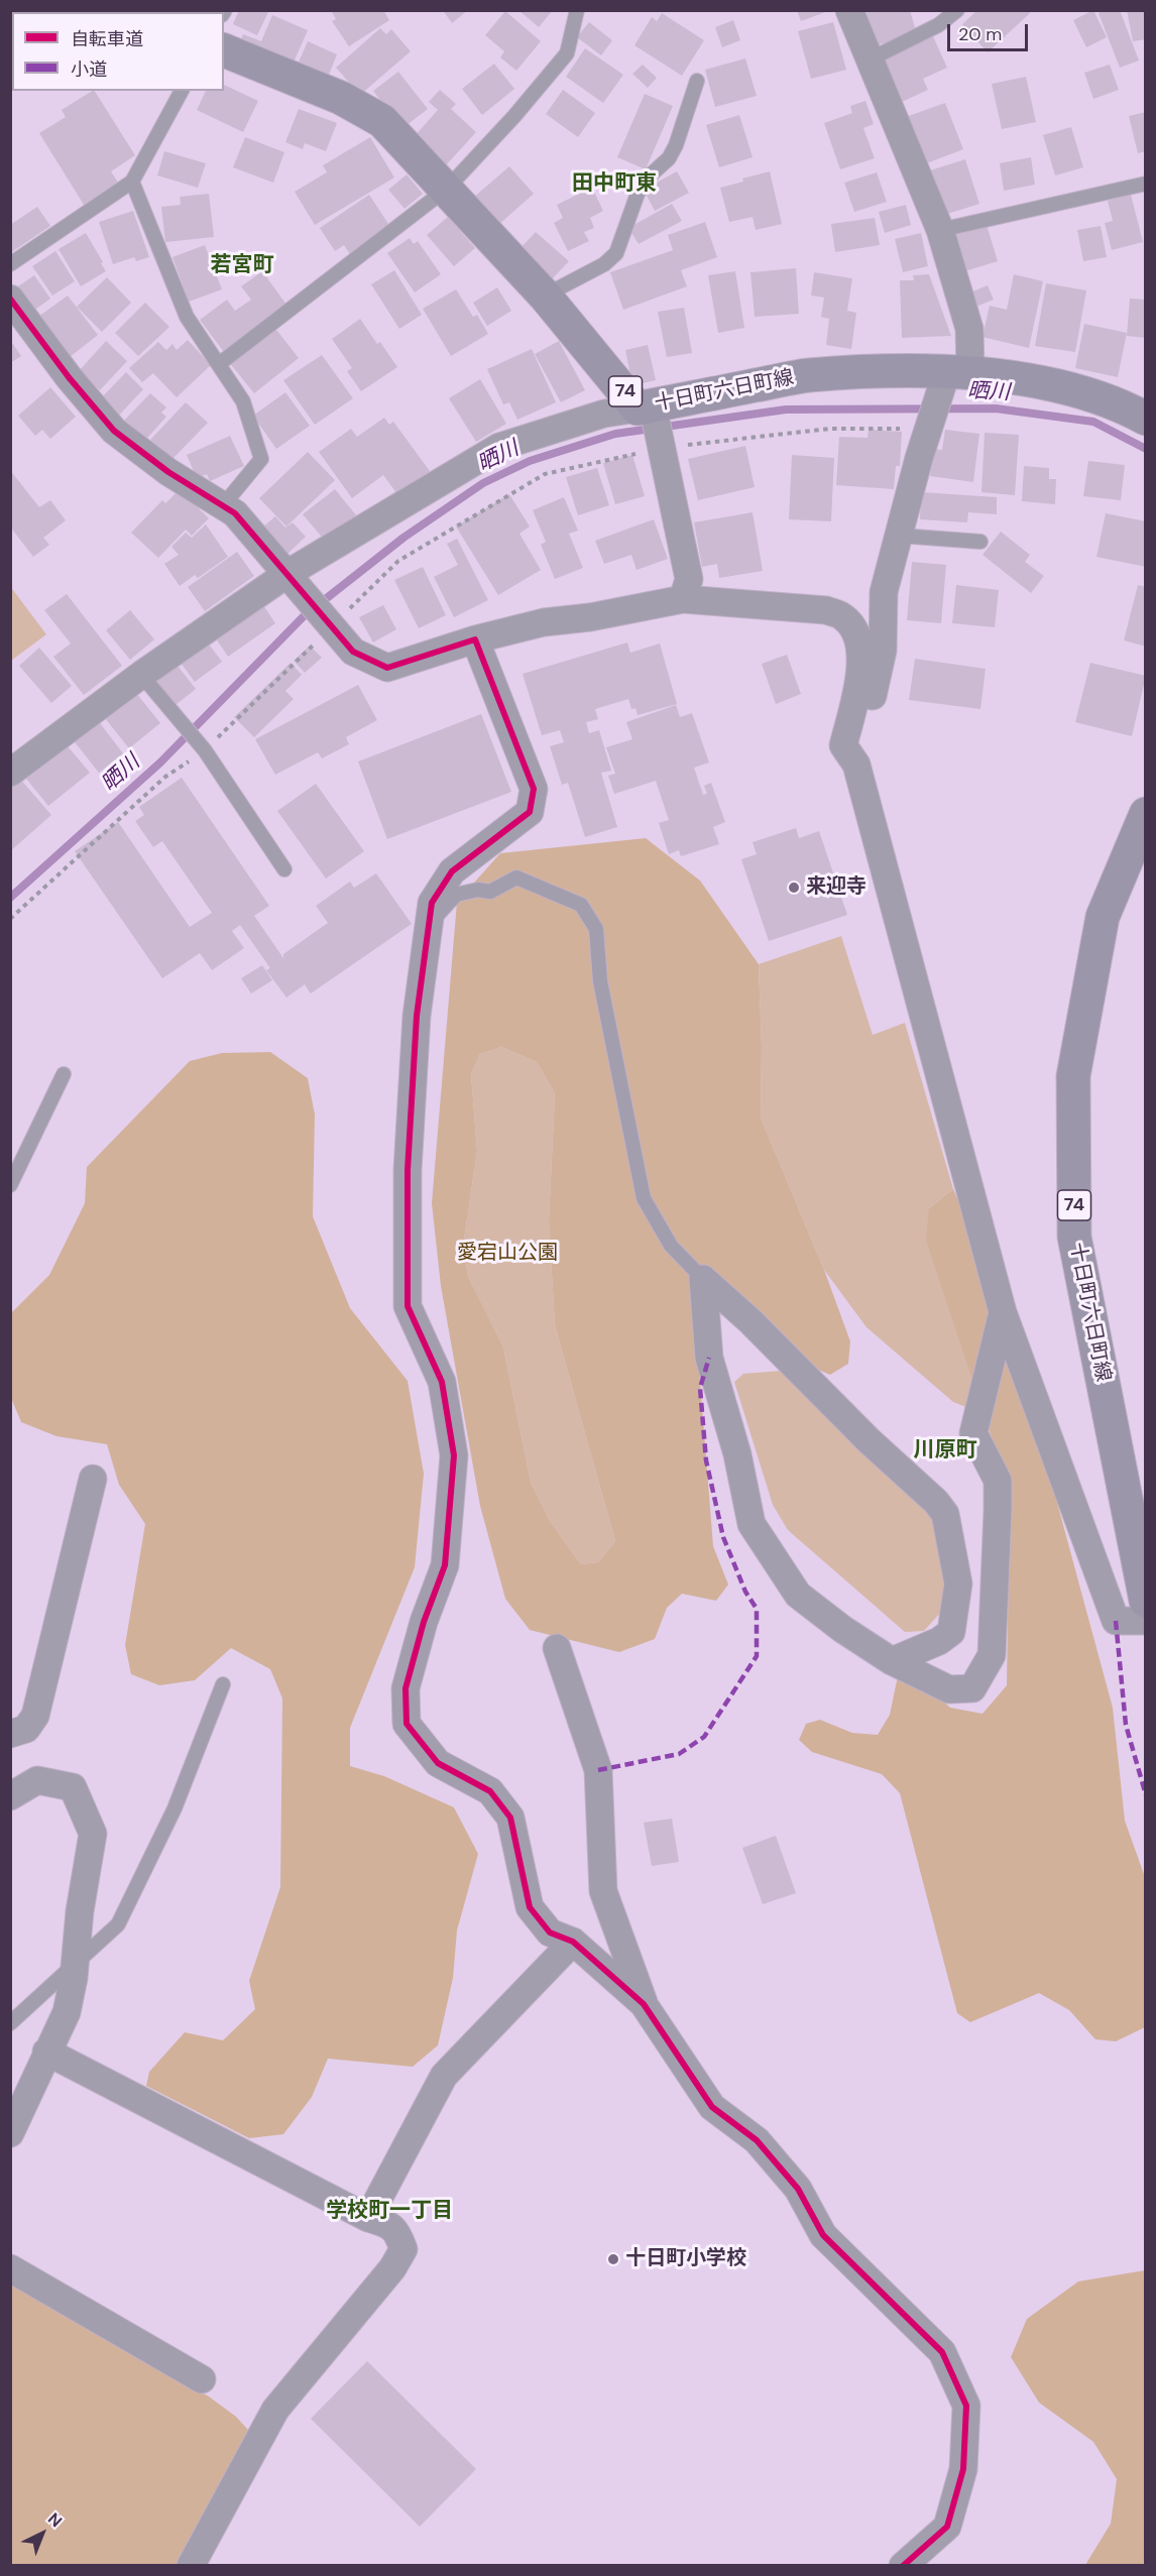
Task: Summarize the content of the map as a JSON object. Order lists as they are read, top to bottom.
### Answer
{
  "streets": {
    "main road": ["74", "十日町六日町線"]
  },
  "districts": [
    "田中町東",
    "若宮町",
    "川原町",
    "学校町一丁目"
  ],
  "water": ["晒川"],
  "parks": ["愛宕山公園"],
  "places": ["来迎寺", "十日町小学校"],
  "legend": ["自転車道", "小道"],
  "scale_bar": "20 m",
  "north": "top right"
}
